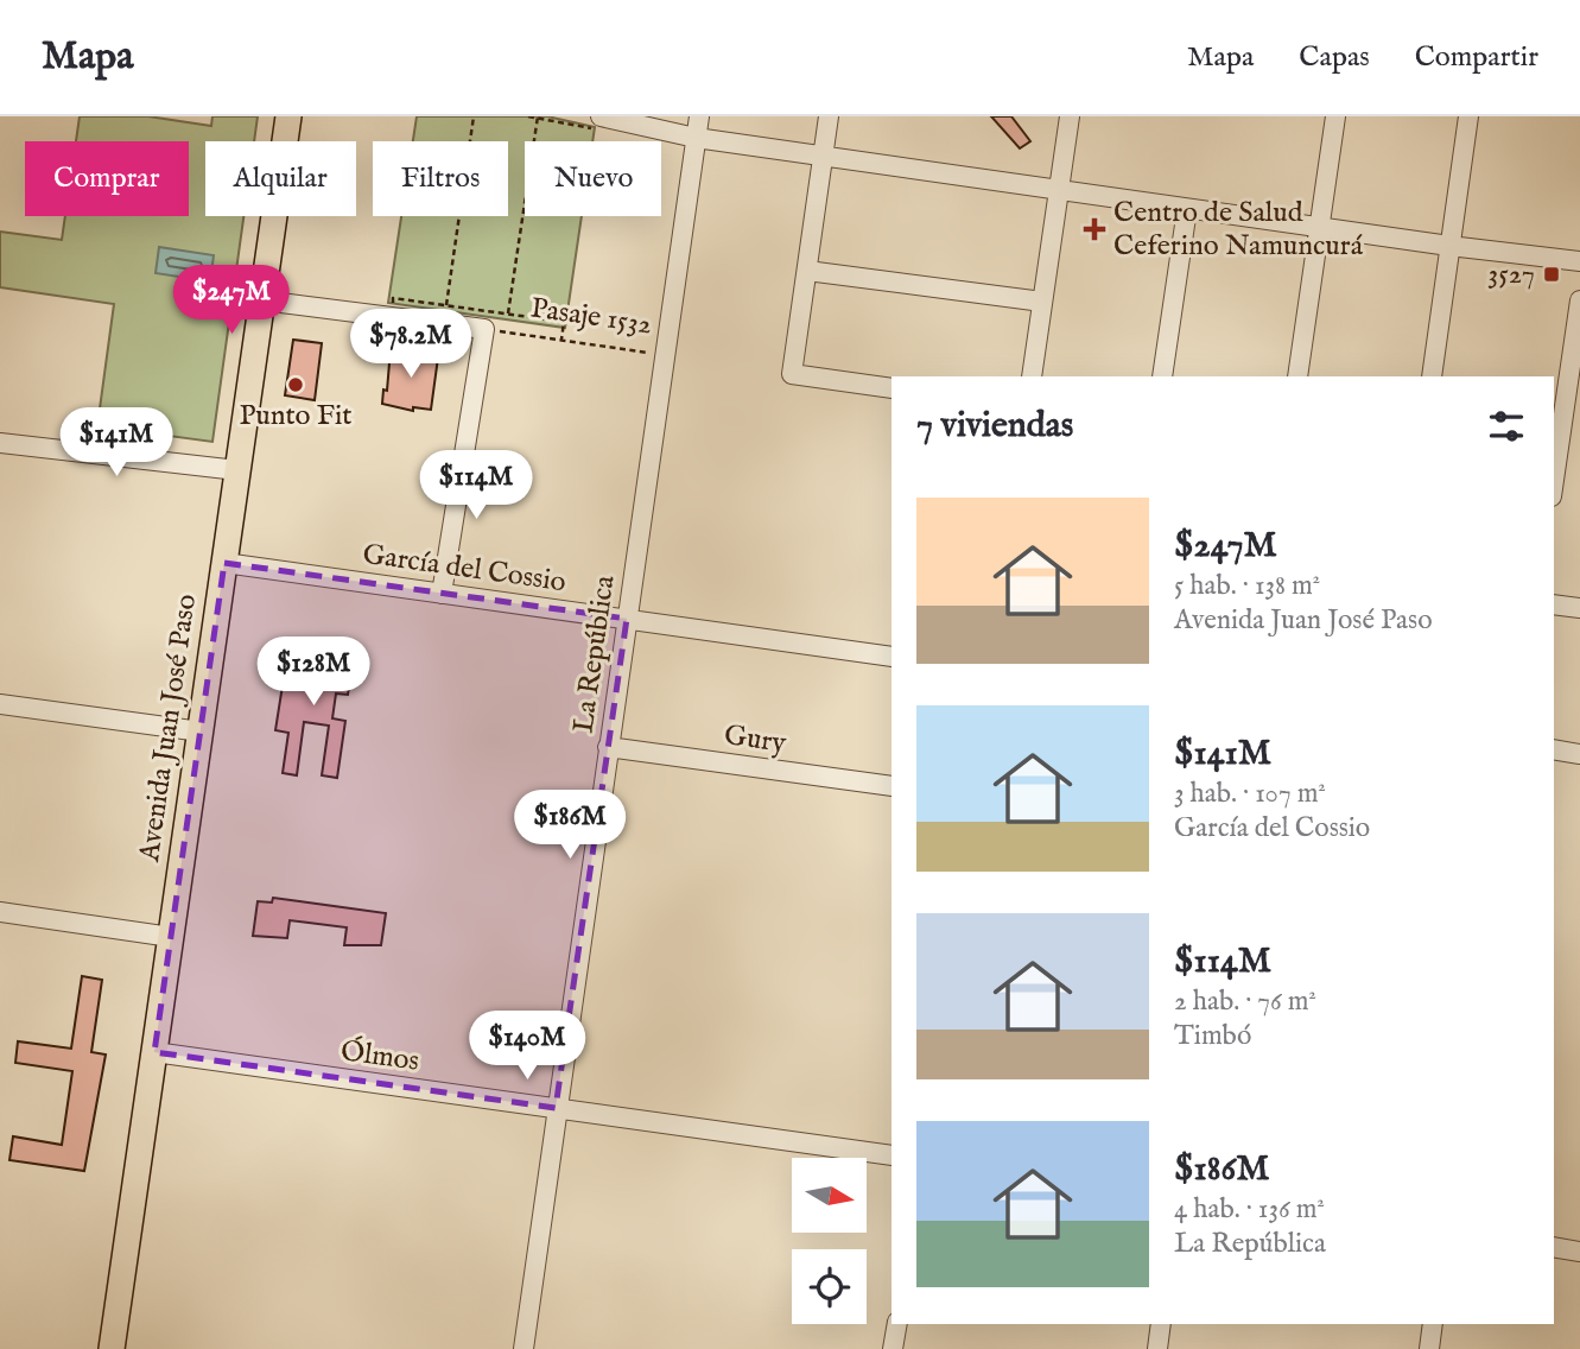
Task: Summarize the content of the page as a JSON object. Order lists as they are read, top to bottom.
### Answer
{
  "streets": {
    "main road": ["Avenida Juan José Paso"],
    "street": [
      "García del Cossio",
      "La República",
      "Gury",
      "Ólmos"
    ],
    "path": ["Pasaje 1532"]
  },
  "crossings": [
    ["Pasaje 1532", "La República"],
    ["García del Cossio", "La República"],
    ["García del Cossio", "Avenida Juan José Paso"],
    ["La República", "Gury"],
    ["La República", "Ólmos"],
    ["Avenida Juan José Paso", "Ólmos"]
  ],
  "places": {
    "health": ["Centro de Salud Ceferino Namuncurá"],
    "transit": ["3527"],
    "other": ["Punto Fit"]
  },
  "north": "right",
  "page": {
    "header": "Mapa",
    "nav": ["Mapa", "Capas", "Compartir"],
    "chip": [
      "Comprar",
      "Alquilar",
      "Filtros",
      "Nuevo"
    ],
    "price": [
      "$247M",
      "$78.2M",
      "$141M",
      "$114M",
      "$128M",
      "$186M",
      "$140M"
    ],
    "heading": "7 viviendas",
    "list": [
      {
        "name": "$247M",
        "note": "5 hab. · 138 m² · Avenida Juan José Paso"
      },
      {
        "name": "$141M",
        "note": "3 hab. · 107 m² · García del Cossio"
      },
      {
        "name": "$114M",
        "note": "2 hab. · 76 m² · Timbó"
      },
      {
        "name": "$186M",
        "note": "4 hab. · 136 m² · La República"
      }
    ]
  }
}
